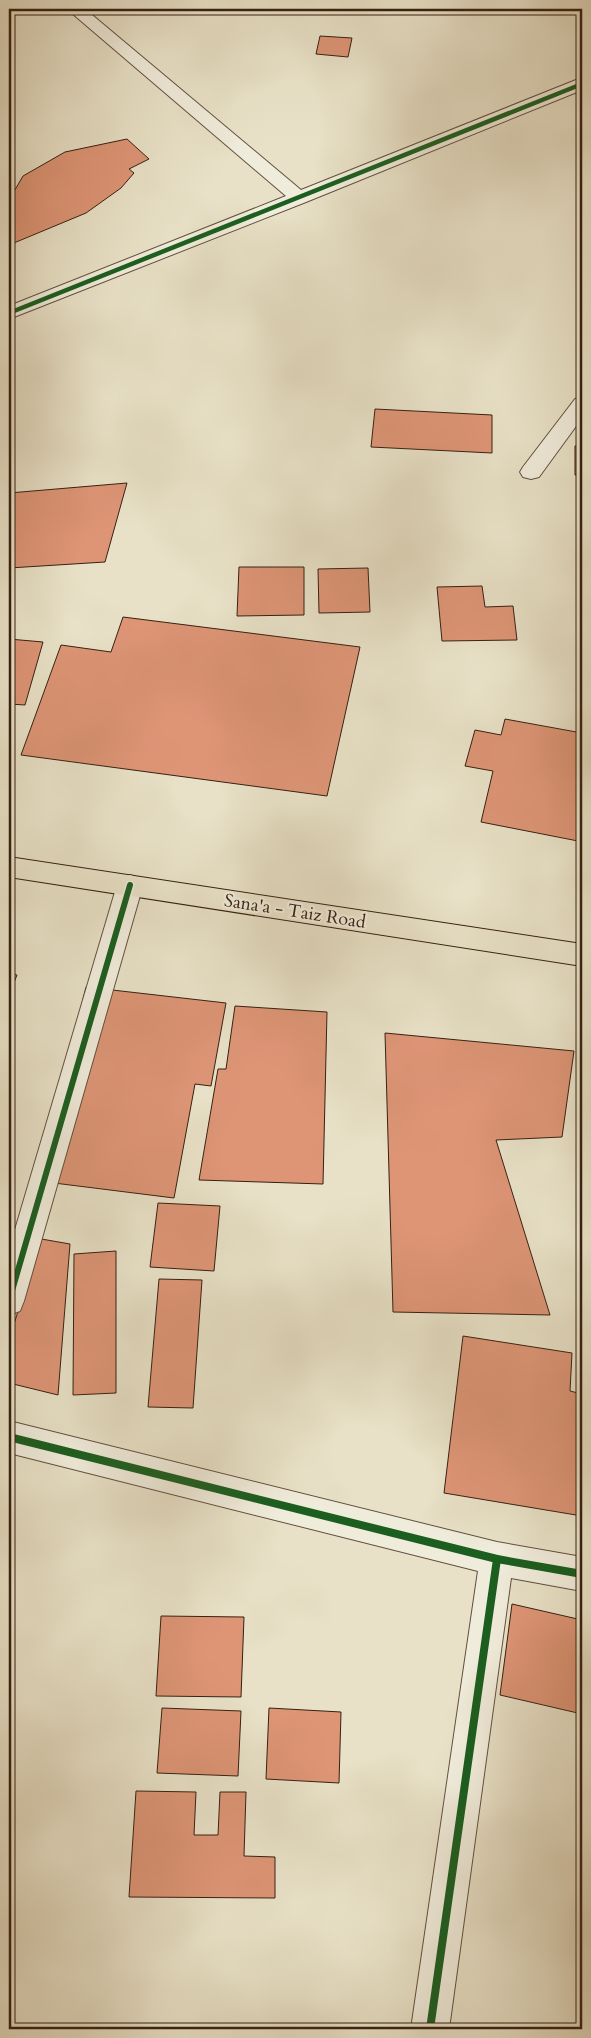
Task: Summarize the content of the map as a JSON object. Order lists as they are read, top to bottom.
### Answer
{
  "streets": {
    "highway": ["Sana'a - Taiz Road"]
  }
}
